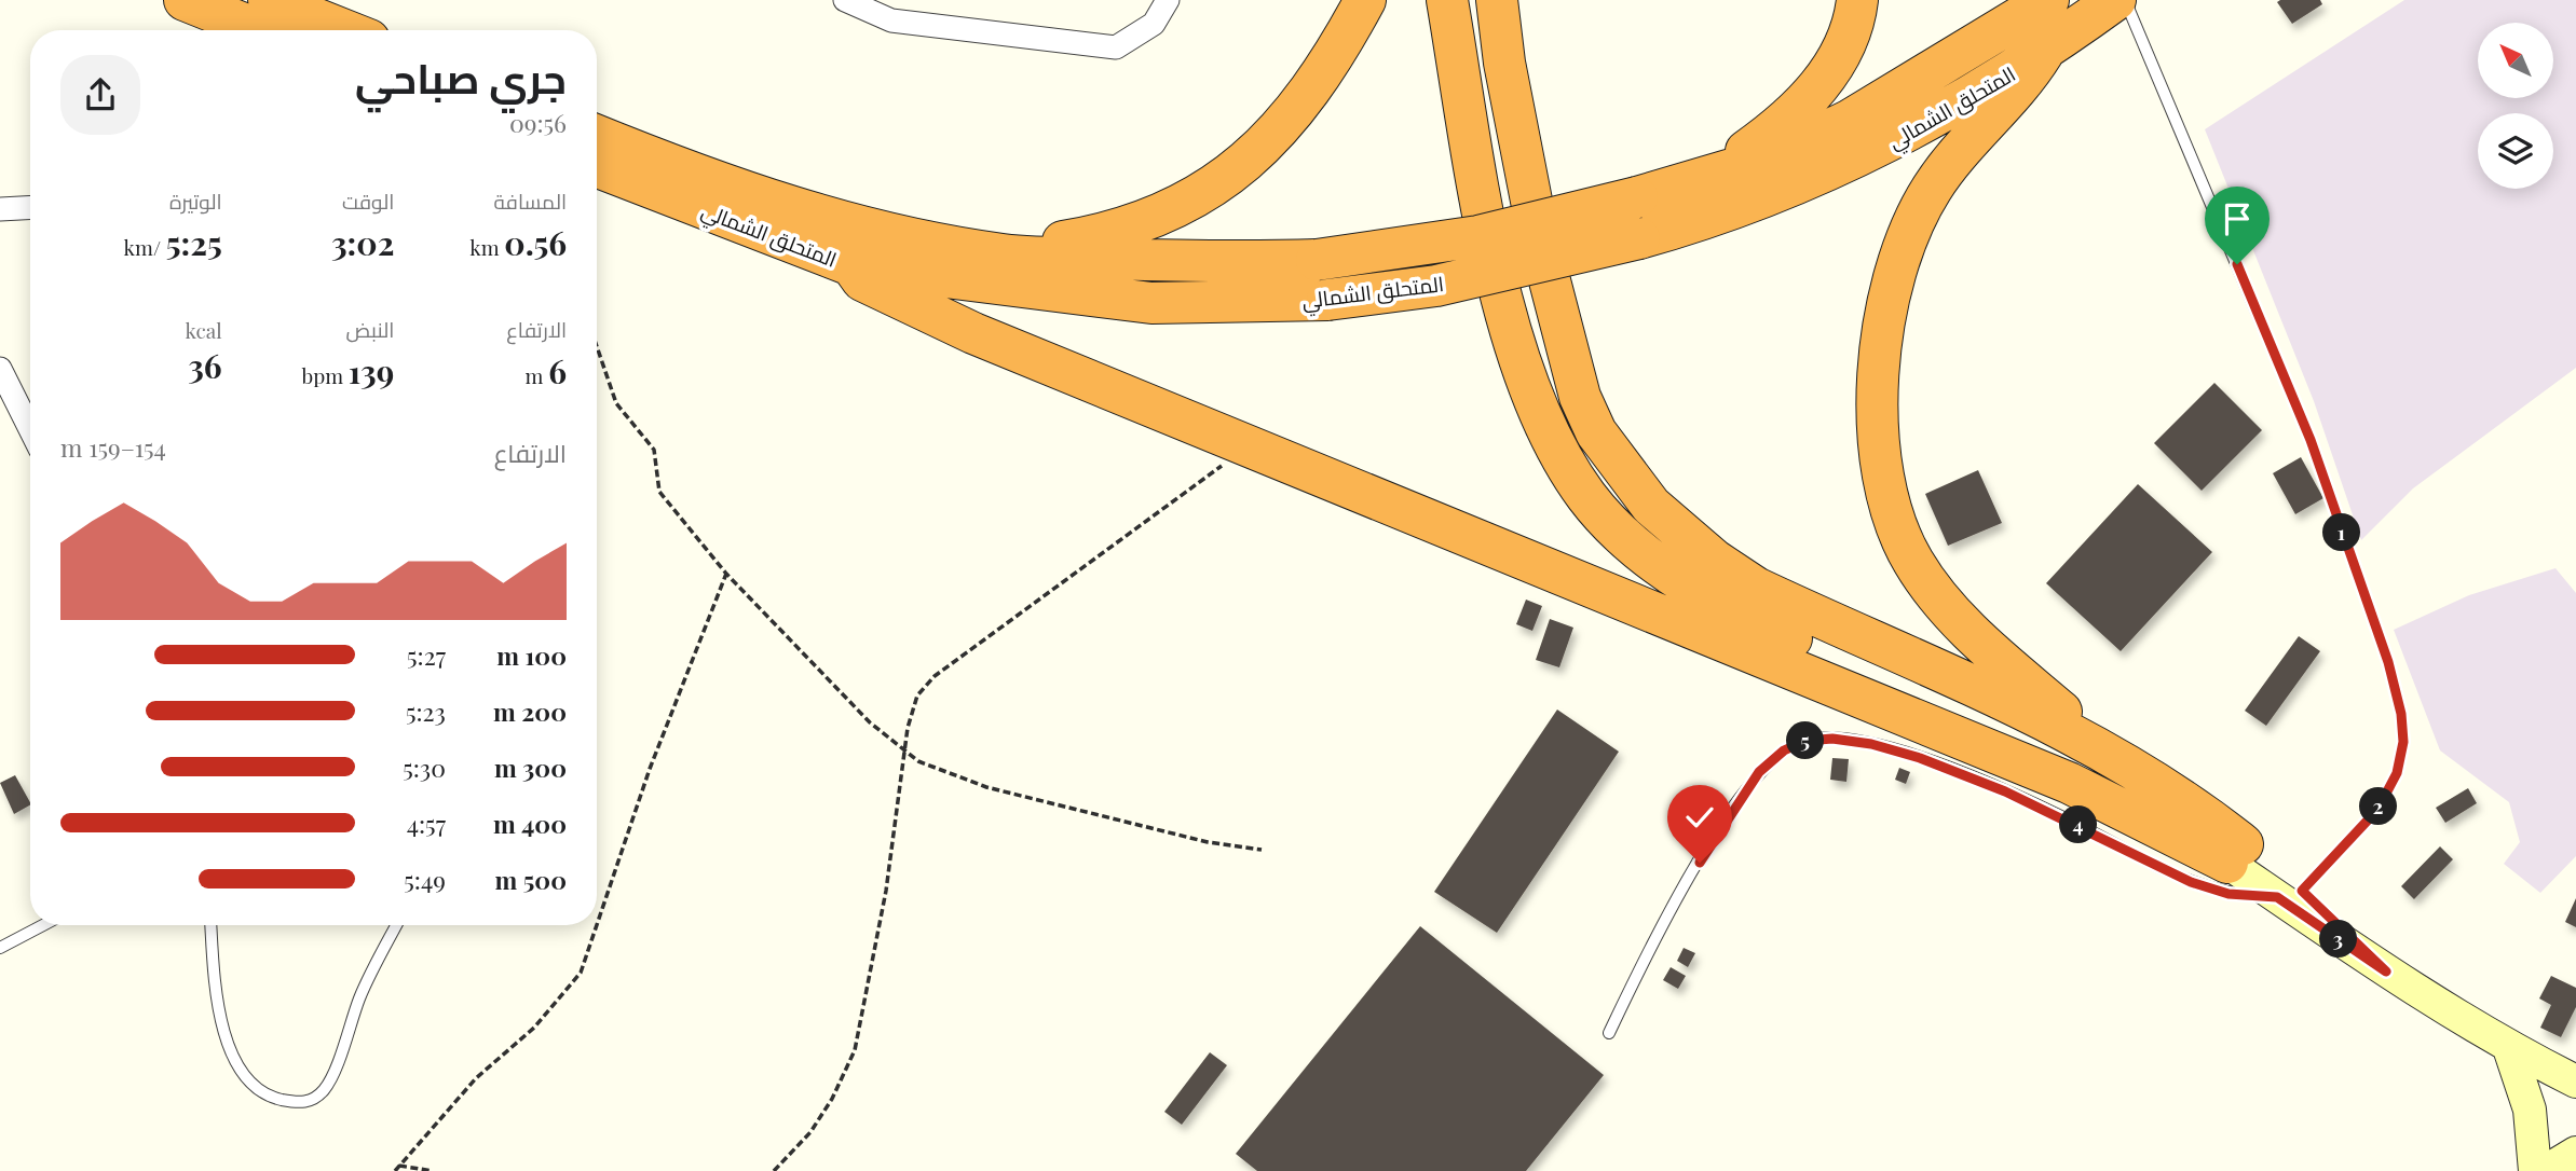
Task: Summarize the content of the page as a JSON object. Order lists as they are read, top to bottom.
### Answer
{
  "streets": {
    "highway": ["المتحلق الشمالي"]
  },
  "north": "top left",
  "page": {
    "heading": ["جري صباحي", "09:56"],
    "stats": [
      ["المسافة", "0.56 km"],
      ["الوقت", "3:02"],
      ["الوتيرة", "5:25 /km"],
      ["الارتفاع", "6 m"],
      ["النبض", "139 bpm"],
      ["kcal", "36"]
    ],
    "chart": ["الارتفاع", "154–159 m"],
    "pins": [
      "1",
      "5",
      "2",
      "4",
      "3"
    ],
    "list": [
      {
        "name": "100 m",
        "note": "5:27"
      },
      {
        "name": "200 m",
        "note": "5:23"
      },
      {
        "name": "300 m",
        "note": "5:30"
      },
      {
        "name": "400 m",
        "note": "4:57"
      },
      {
        "name": "500 m",
        "note": "5:49"
      }
    ]
  }
}
